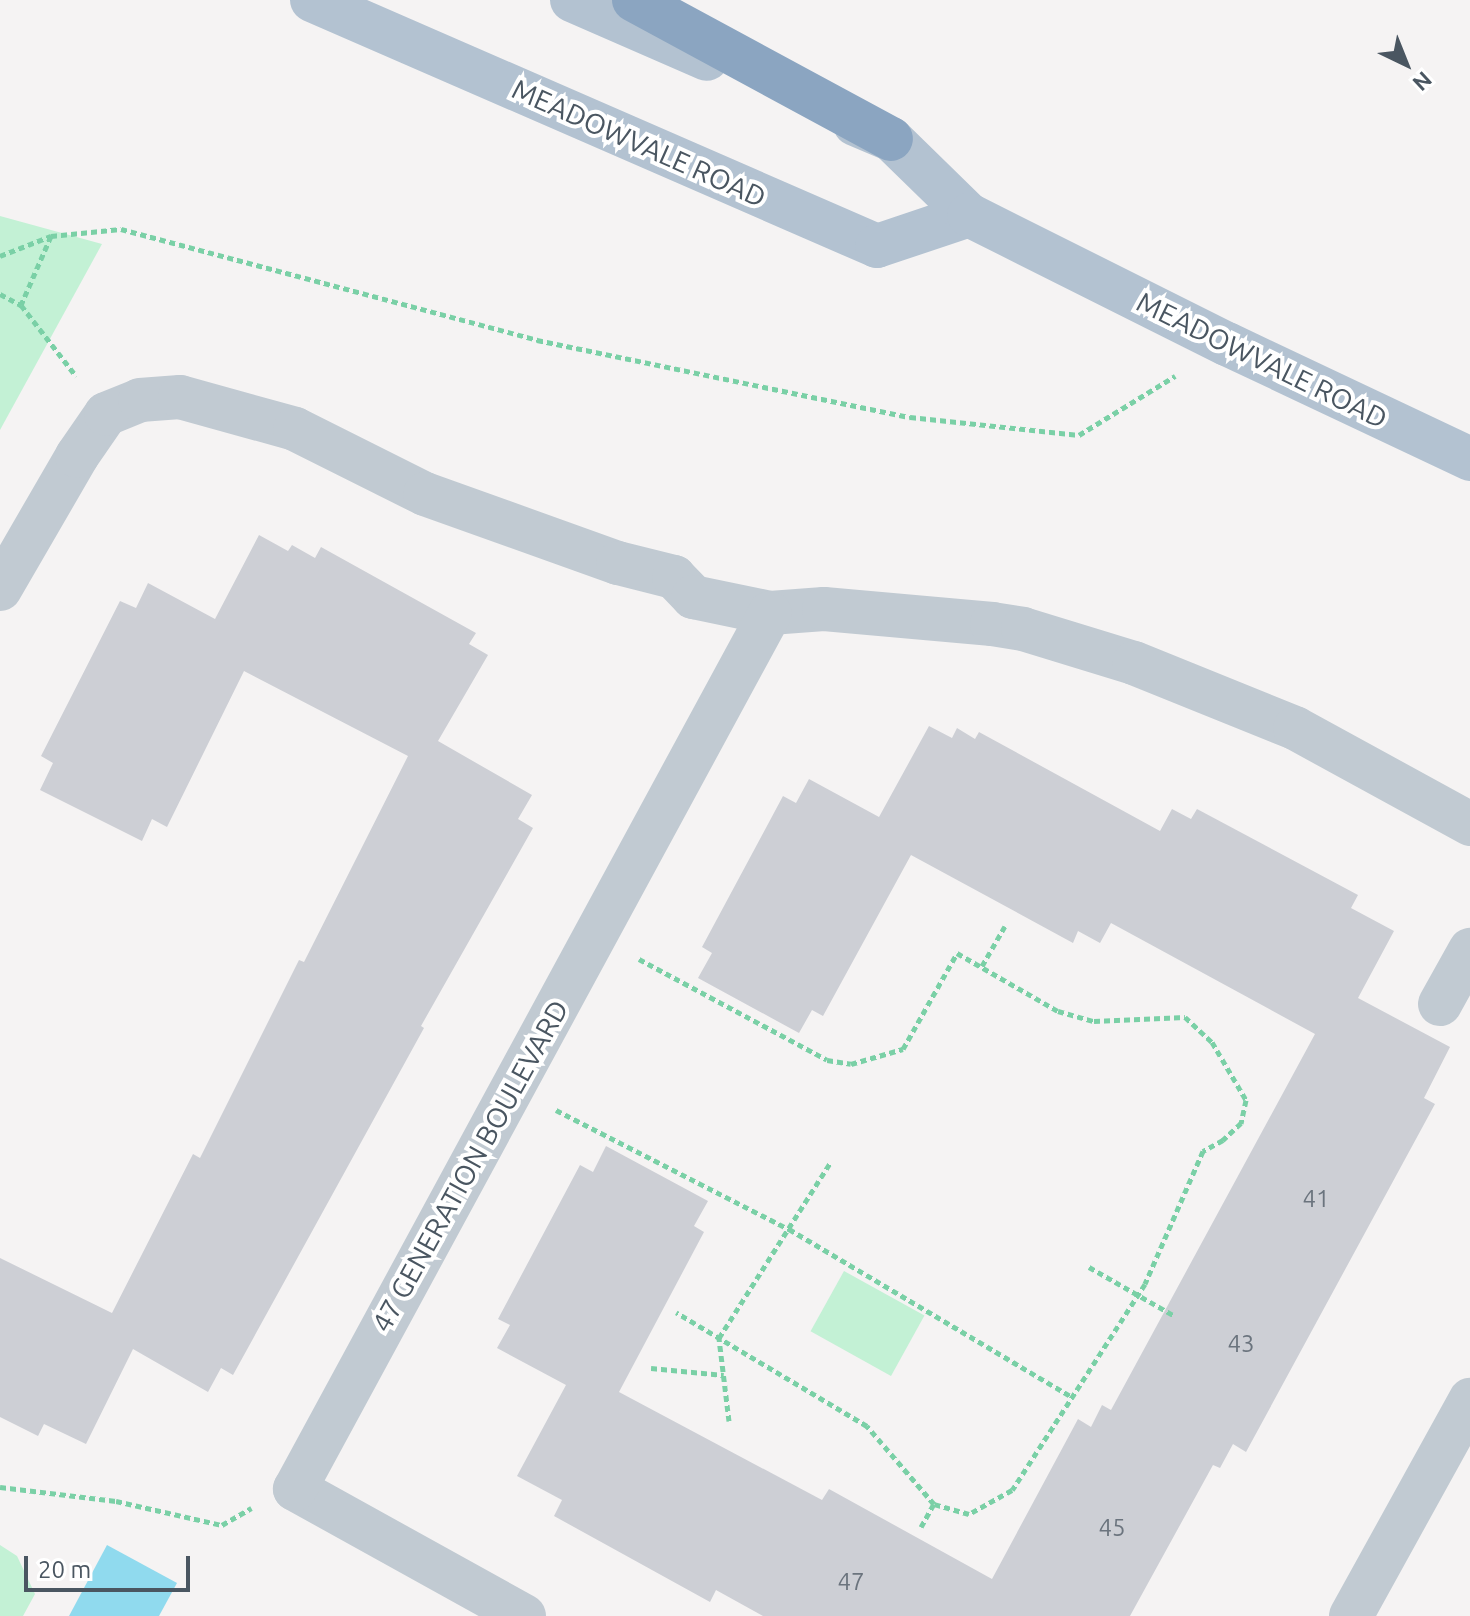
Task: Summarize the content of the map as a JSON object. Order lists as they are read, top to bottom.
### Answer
{
  "streets": {
    "main road": ["MEADOWVALE ROAD"],
    "street": ["47 GENERATION BOULEVARD"]
  },
  "house_numbers": [
    "41",
    "43",
    "45",
    "47"
  ],
  "scale_bar": "20 m",
  "north": "bottom right"
}
